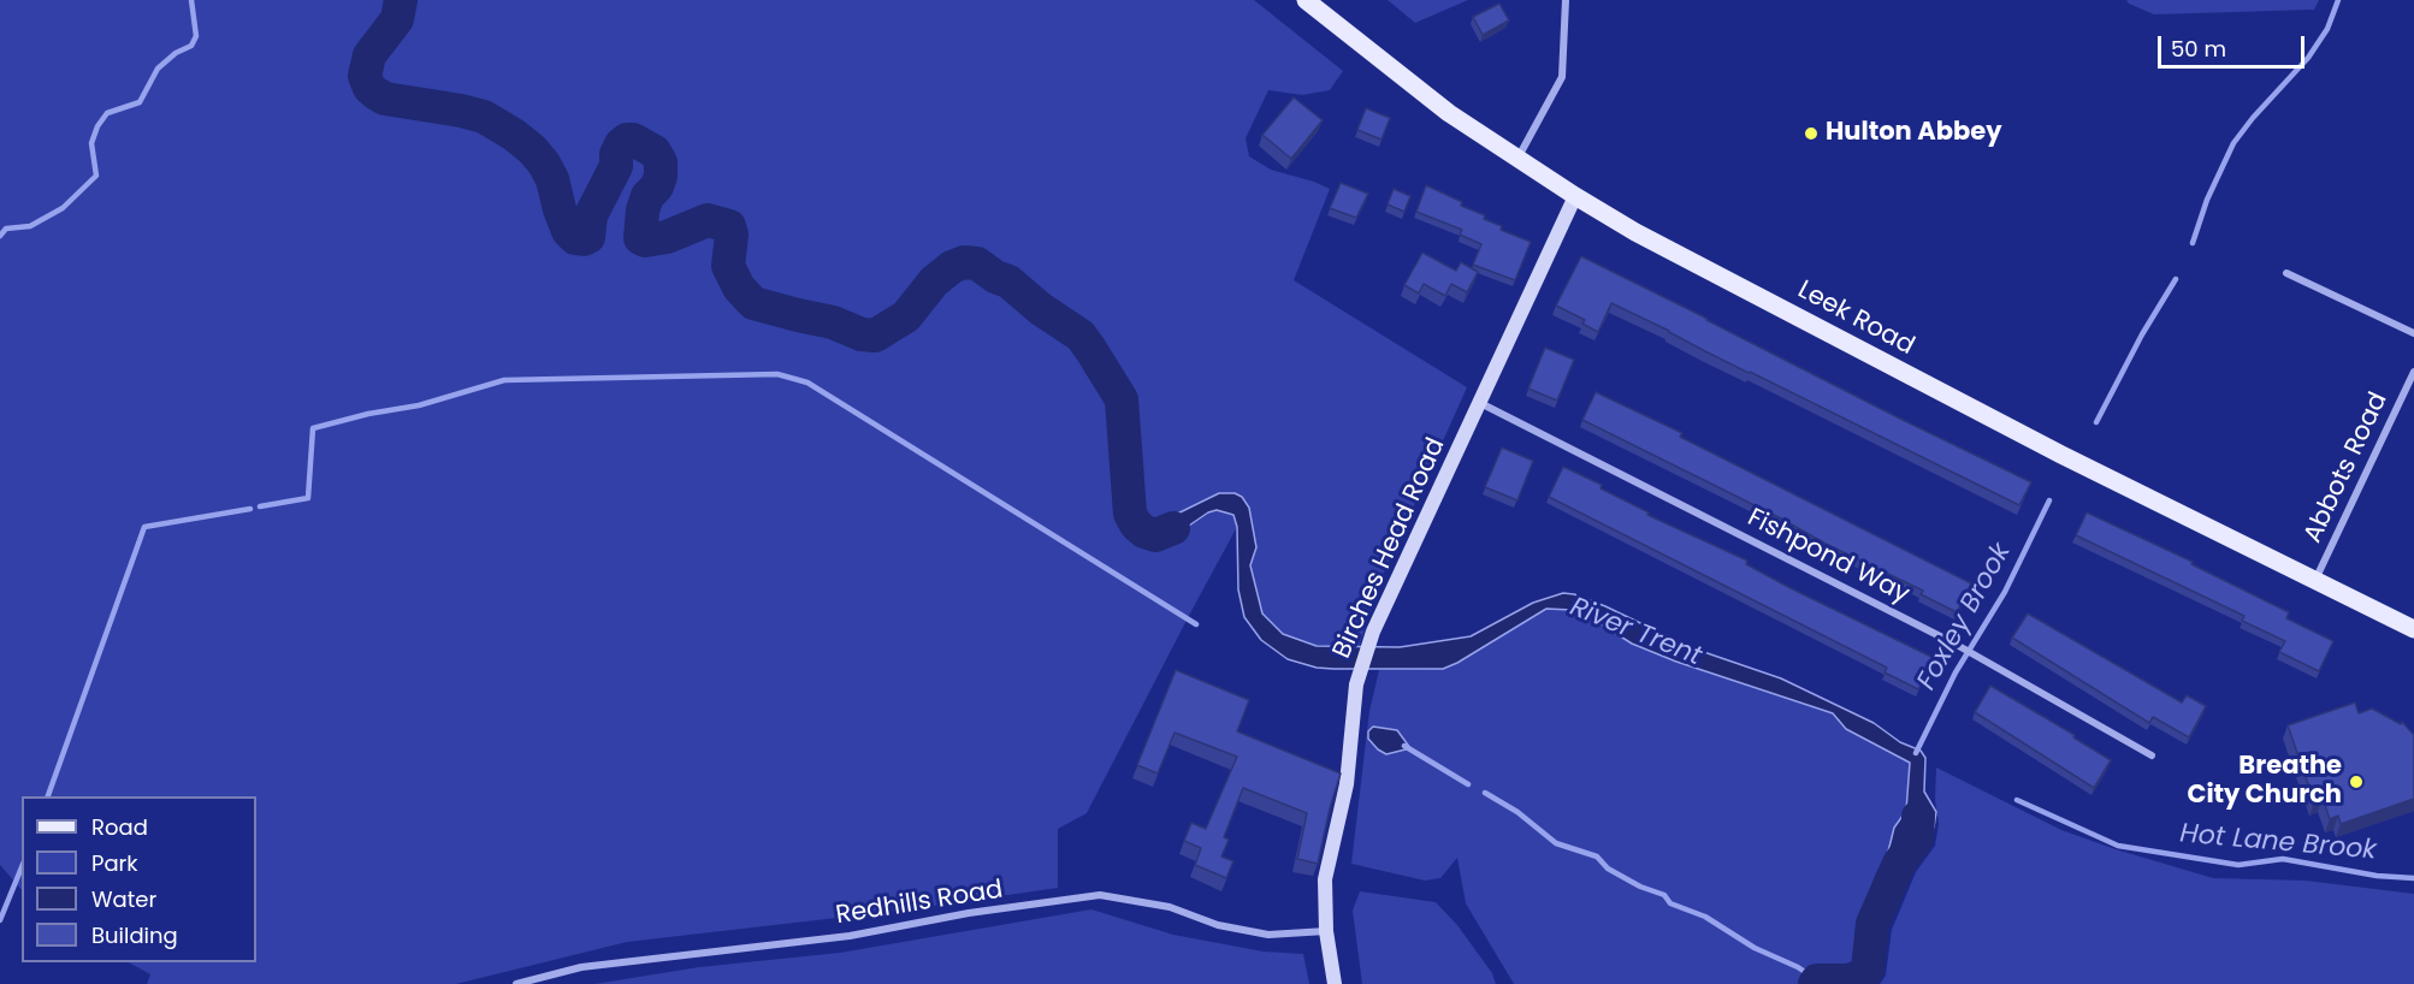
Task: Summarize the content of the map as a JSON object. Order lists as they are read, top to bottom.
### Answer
{
  "streets": {
    "main road": ["Leek Road"],
    "street": [
      "Abbots Road",
      "Birches Head Road",
      "Fishpond Way",
      "Redhills Road"
    ]
  },
  "crossings": [
    ["Leek Road", "Abbots Road"],
    ["Leek Road", "Birches Head Road"],
    ["Birches Head Road", "Fishpond Way"],
    ["Birches Head Road", "Redhills Road"]
  ],
  "water": ["Foxley Brook", "River Trent", "Hot Lane Brook"],
  "places": ["Hulton Abbey", "Breathe City Church"],
  "legend": [
    "Road",
    "Park",
    "Water",
    "Building"
  ],
  "scale_bar": "50 m"
}
